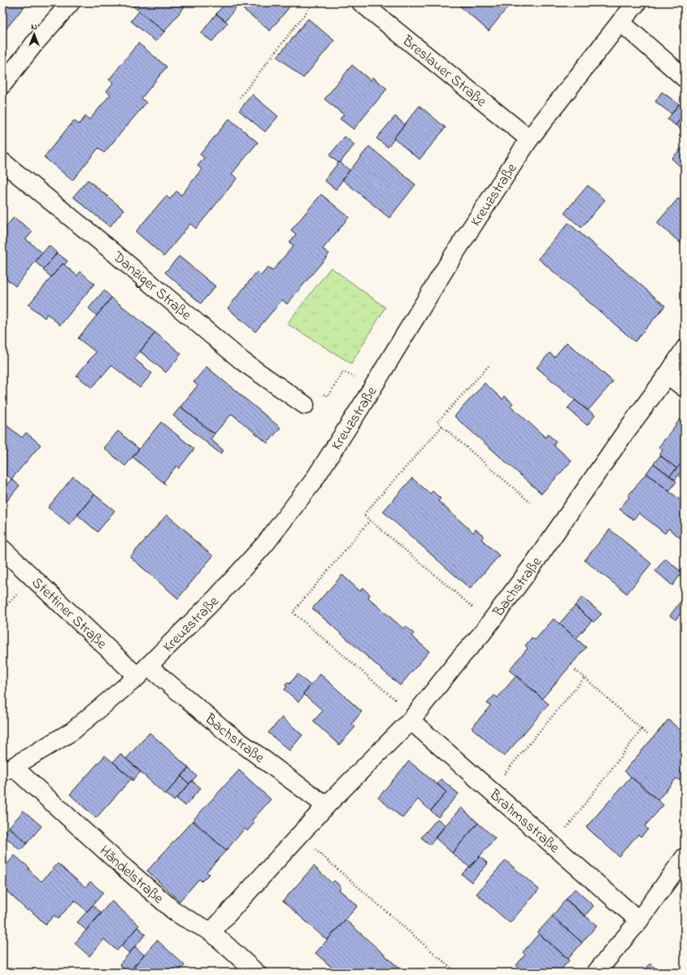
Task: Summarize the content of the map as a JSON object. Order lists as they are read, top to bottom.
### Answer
{
  "streets": {
    "street": [
      "Breslauer Straße",
      "Kreuzstraße",
      "Danziger Straße",
      "Bachstraße",
      "Stettiner Straße",
      "Brahmsstraße",
      "Händelstraße"
    ]
  },
  "crossings": [
    ["Breslauer Straße", "Kreuzstraße"],
    ["Kreuzstraße", "Bachstraße"],
    ["Kreuzstraße", "Stettiner Straße"],
    ["Kreuzstraße", "Händelstraße"],
    ["Bachstraße", "Stettiner Straße"],
    ["Bachstraße", "Brahmsstraße"],
    ["Bachstraße", "Händelstraße"]
  ],
  "north": "top"
}
